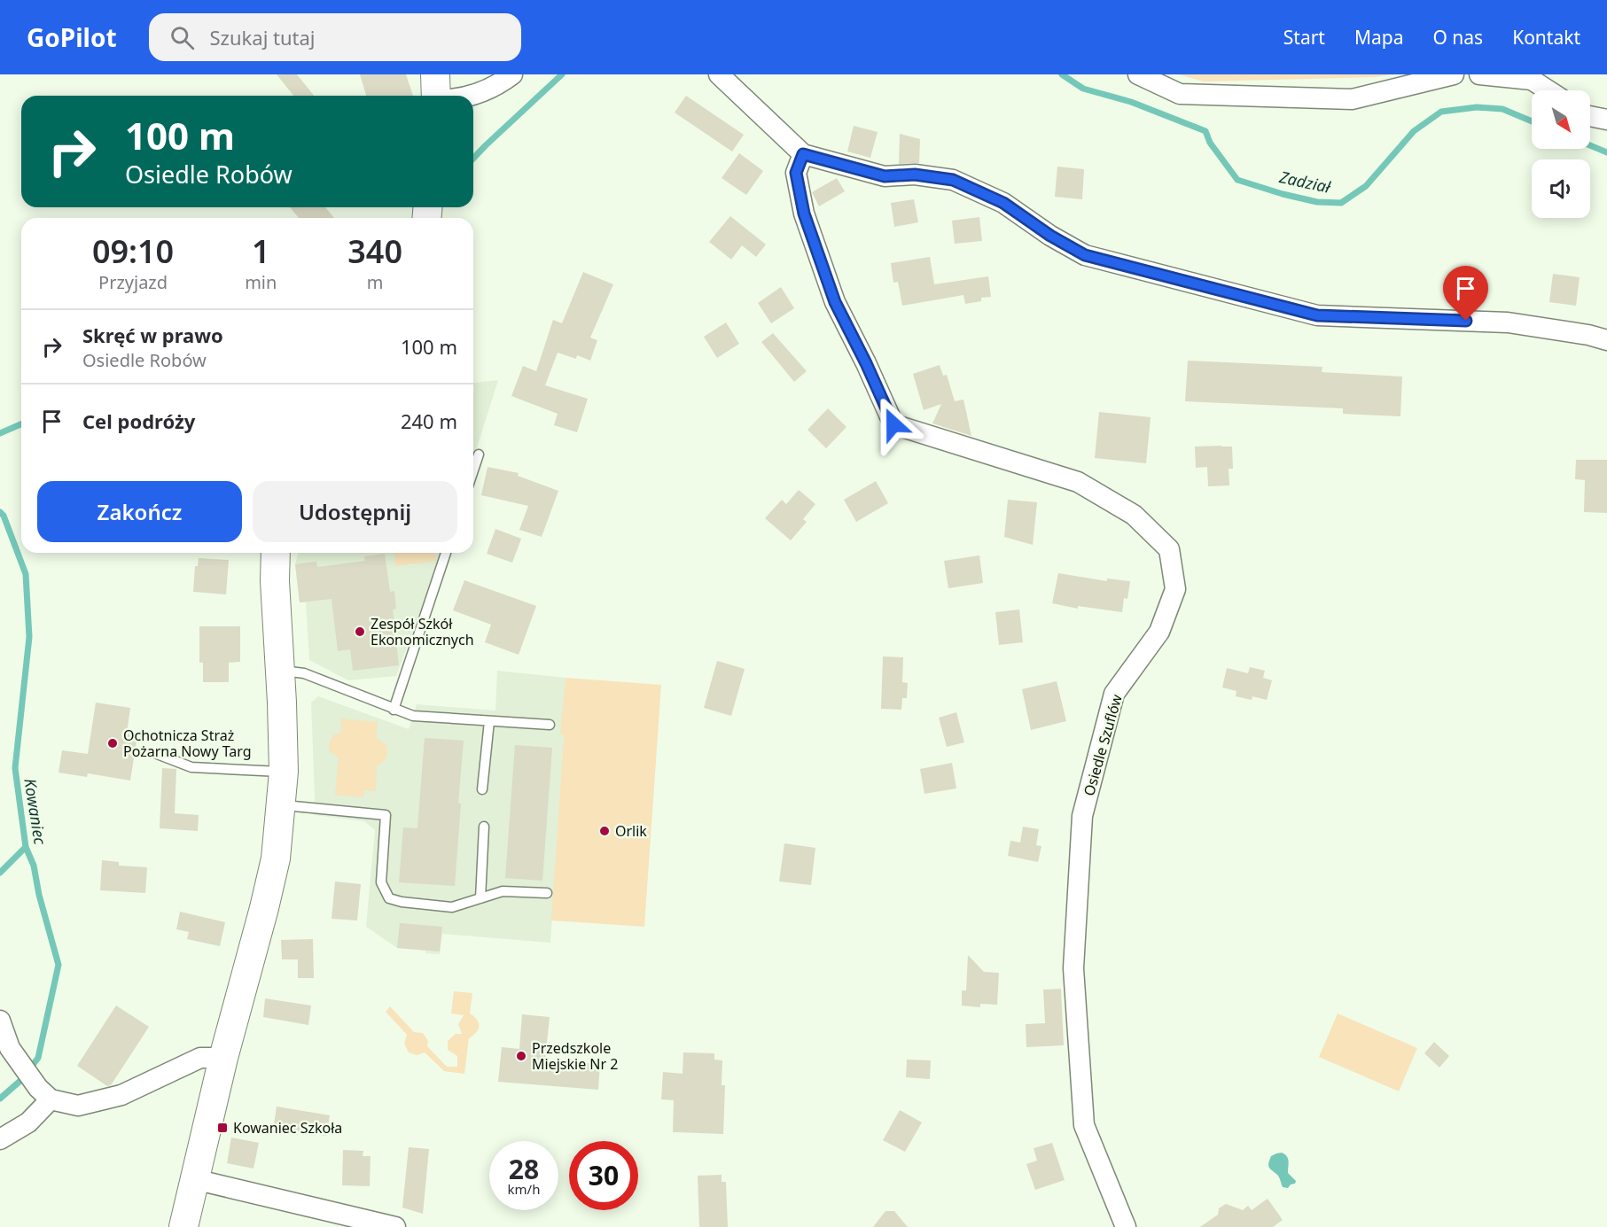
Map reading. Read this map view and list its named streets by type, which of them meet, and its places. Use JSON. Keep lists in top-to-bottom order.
{
  "streets": {
    "street": ["Osiedle Szuflów"]
  },
  "water": ["Zadział", "Kowaniec"],
  "places": {
    "other": [
      "Zespół Szkół Ekonomicznych",
      "Ochotnicza Straż Pożarna Nowy Targ",
      "Orlik",
      "Przedszkole Miejskie Nr 2"
    ],
    "transit": ["Kowaniec Szkoła"]
  },
  "north": "bottom right",
  "page": {
    "header": "GoPilot",
    "search": "Szukaj tutaj",
    "nav": [
      "Start",
      "Mapa",
      "O nas",
      "Kontakt"
    ],
    "turn": ["100 m", "Osiedle Robów"],
    "eta": [
      "09:10",
      "Przyjazd",
      "1",
      "min",
      "340",
      "m"
    ],
    "list": [
      {
        "name": "Skręć w prawo",
        "note": "Osiedle Robów",
        "value": "100 m"
      },
      {
        "name": "Cel podróży",
        "value": "240 m"
      }
    ],
    "buttons": ["Zakończ", "Udostępnij"],
    "speed": "28 km/h",
    "limit": "30"
  }
}
